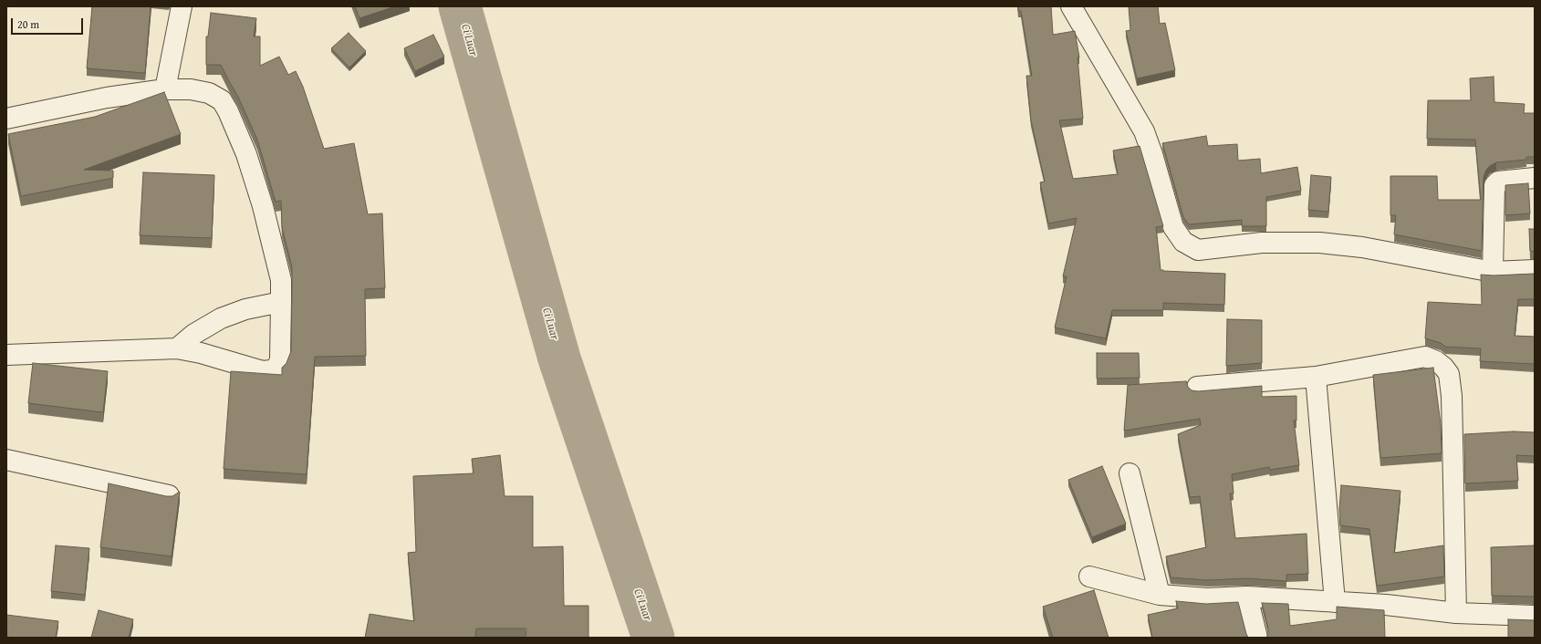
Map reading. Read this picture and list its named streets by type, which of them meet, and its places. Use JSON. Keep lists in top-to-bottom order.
{
  "water": ["Ci Luar"],
  "scale_bar": "20 m"
}
